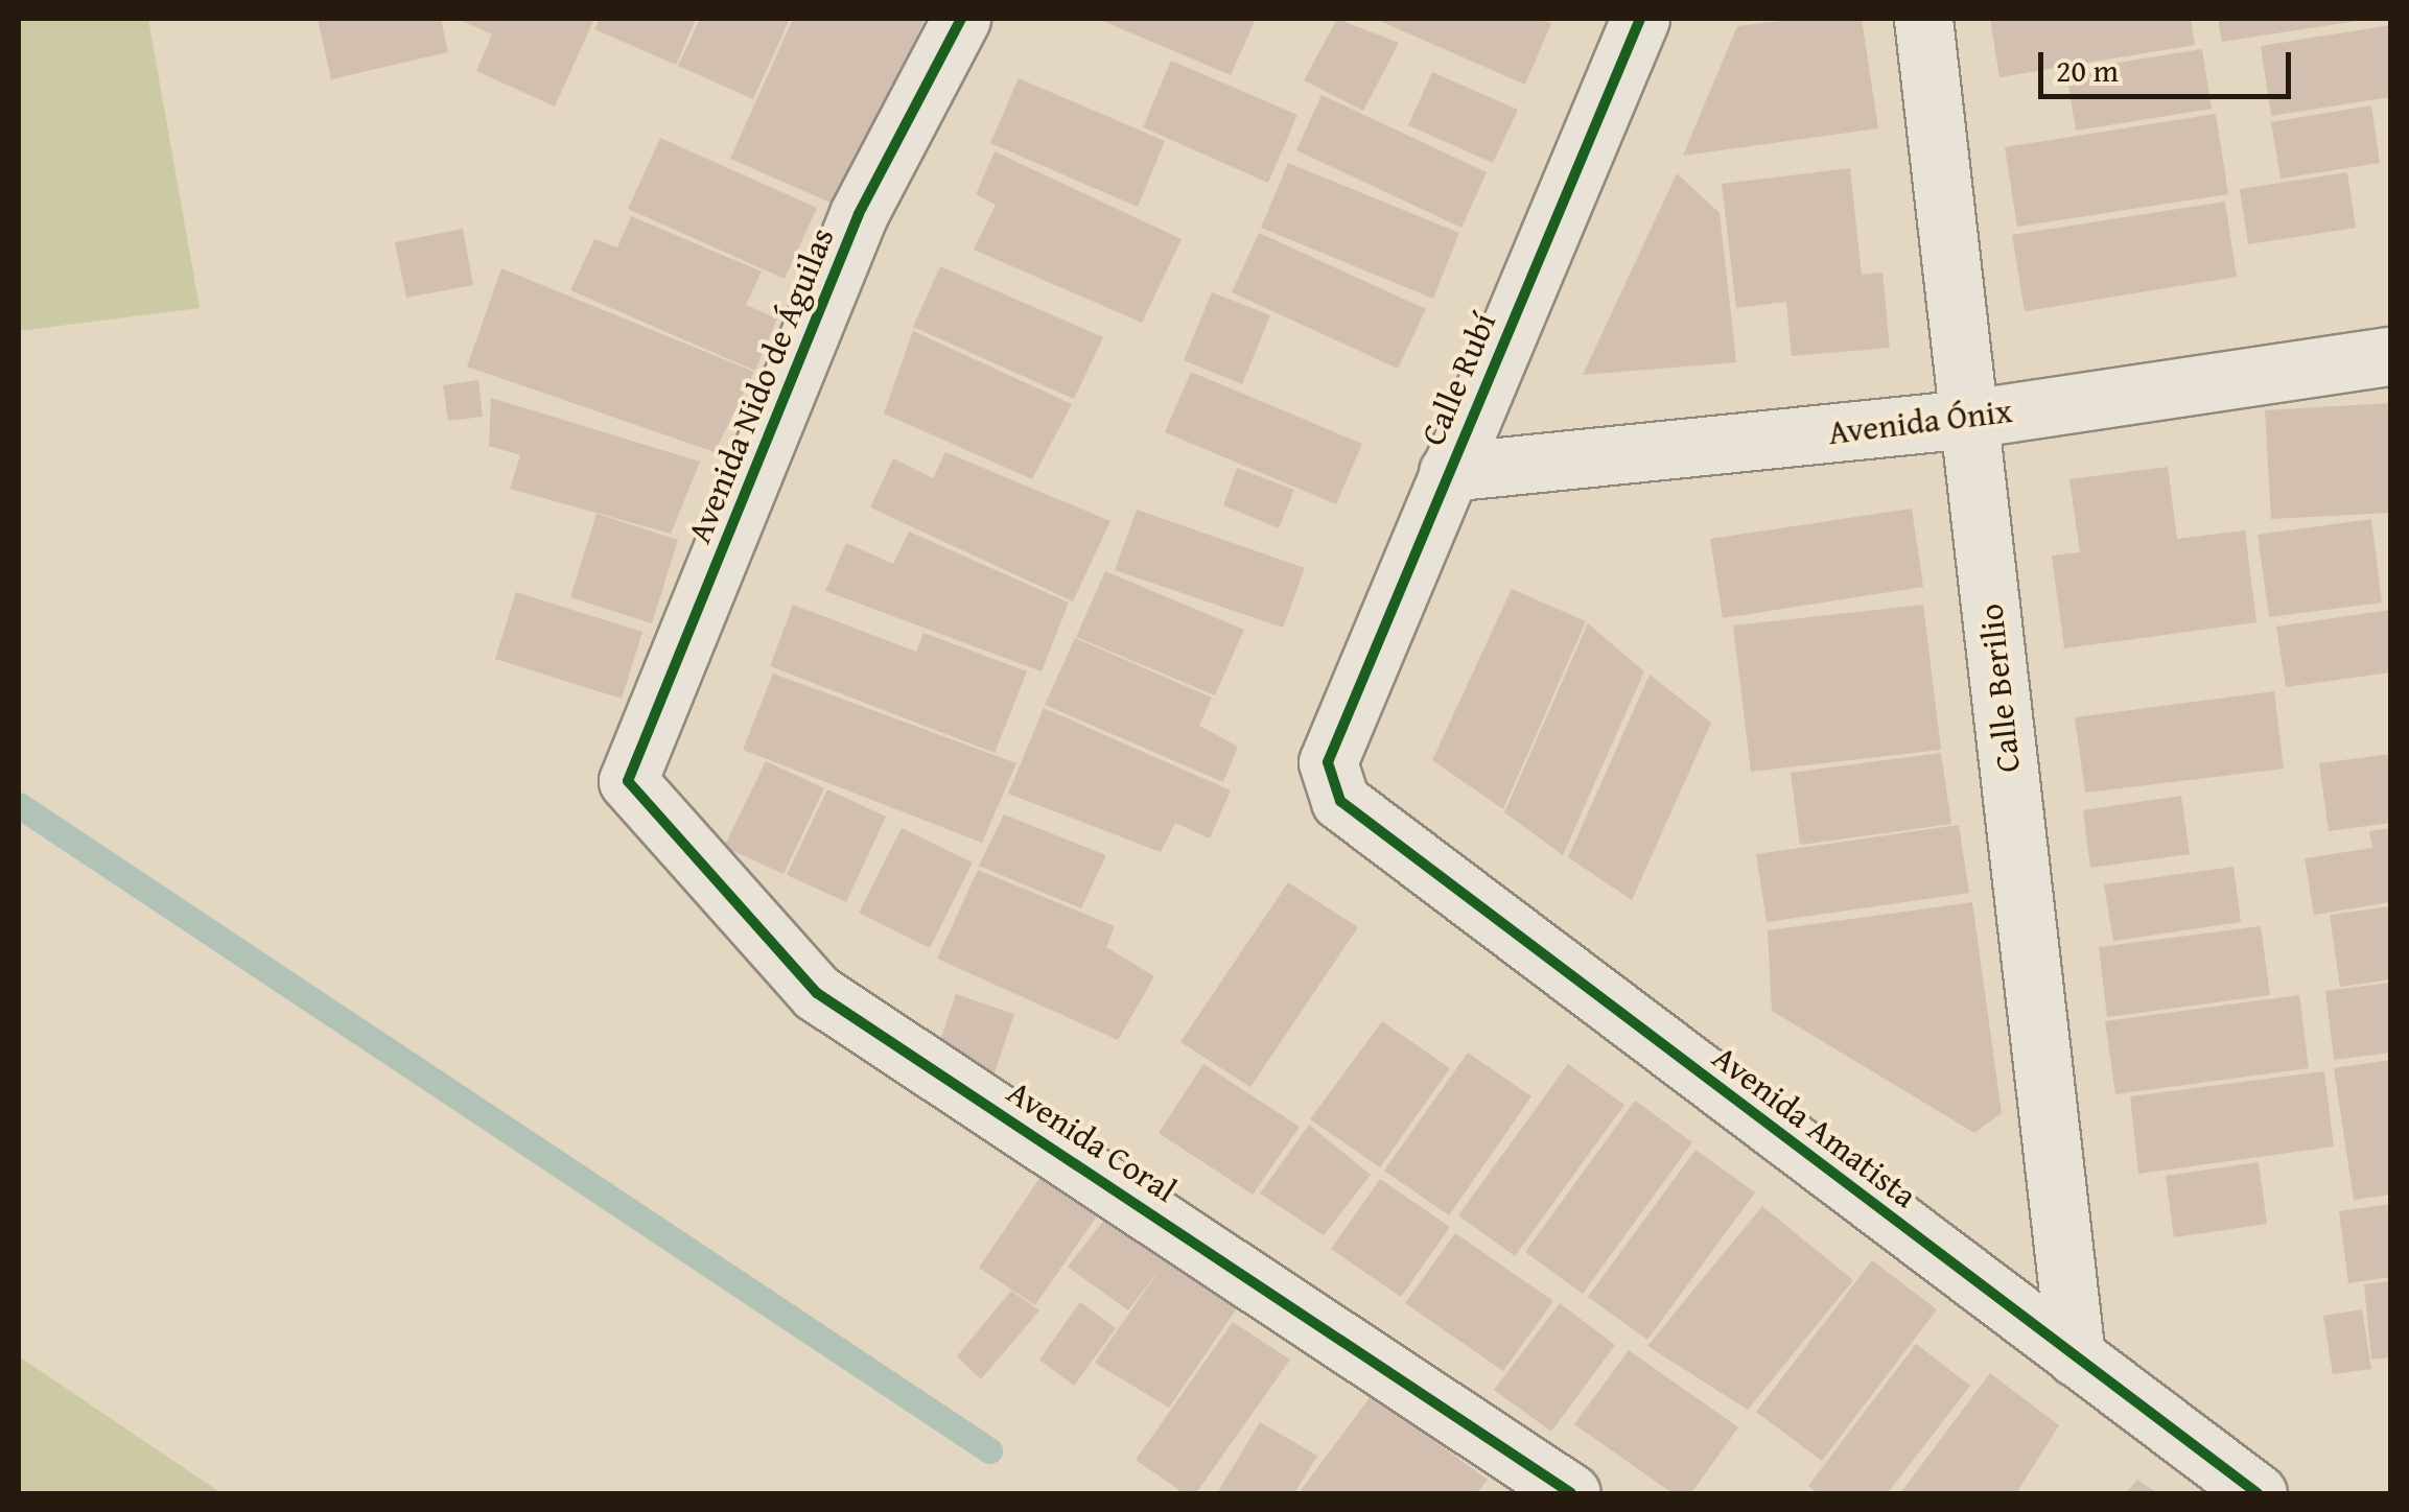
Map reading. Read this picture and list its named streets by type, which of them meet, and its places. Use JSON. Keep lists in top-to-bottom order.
{
  "streets": {
    "street": [
      "Calle Rubí",
      "Avenida Nido de Águilas",
      "Avenida Ónix",
      "Calle Berilio",
      "Avenida Amatista",
      "Avenida Coral"
    ]
  },
  "crossings": [
    ["Calle Rubí", "Avenida Ónix"],
    ["Calle Rubí", "Avenida Amatista"],
    ["Avenida Nido de Águilas", "Avenida Coral"],
    ["Avenida Ónix", "Calle Berilio"],
    ["Calle Berilio", "Avenida Amatista"]
  ],
  "scale_bar": "20 m"
}
